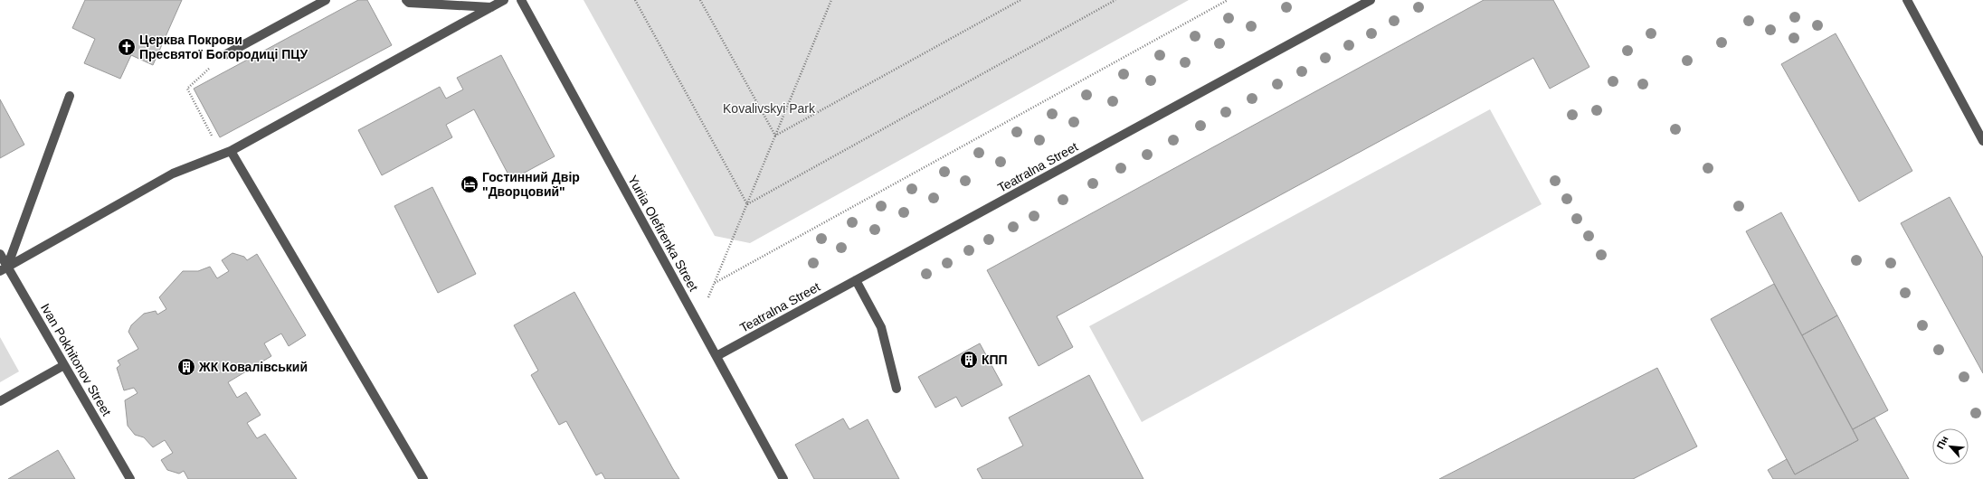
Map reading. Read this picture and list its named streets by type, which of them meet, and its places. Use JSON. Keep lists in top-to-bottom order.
{
  "streets": {
    "street": ["Teatralna Street", "Yuriia Olefirenka Street", "Ivan Pokhitonov Street"]
  },
  "crossings": [
    ["Teatralna Street", "Yuriia Olefirenka Street"]
  ],
  "parks": ["Kovalivskyi Park"],
  "places": {
    "church": ["Церква Покрови Пресвятої Богородиці ПЦУ"],
    "hotel": ["Гостинний Двір \"Дворцовий\""],
    "building": ["КПП", "ЖК Ковалівський"]
  },
  "north": "top left"
}
